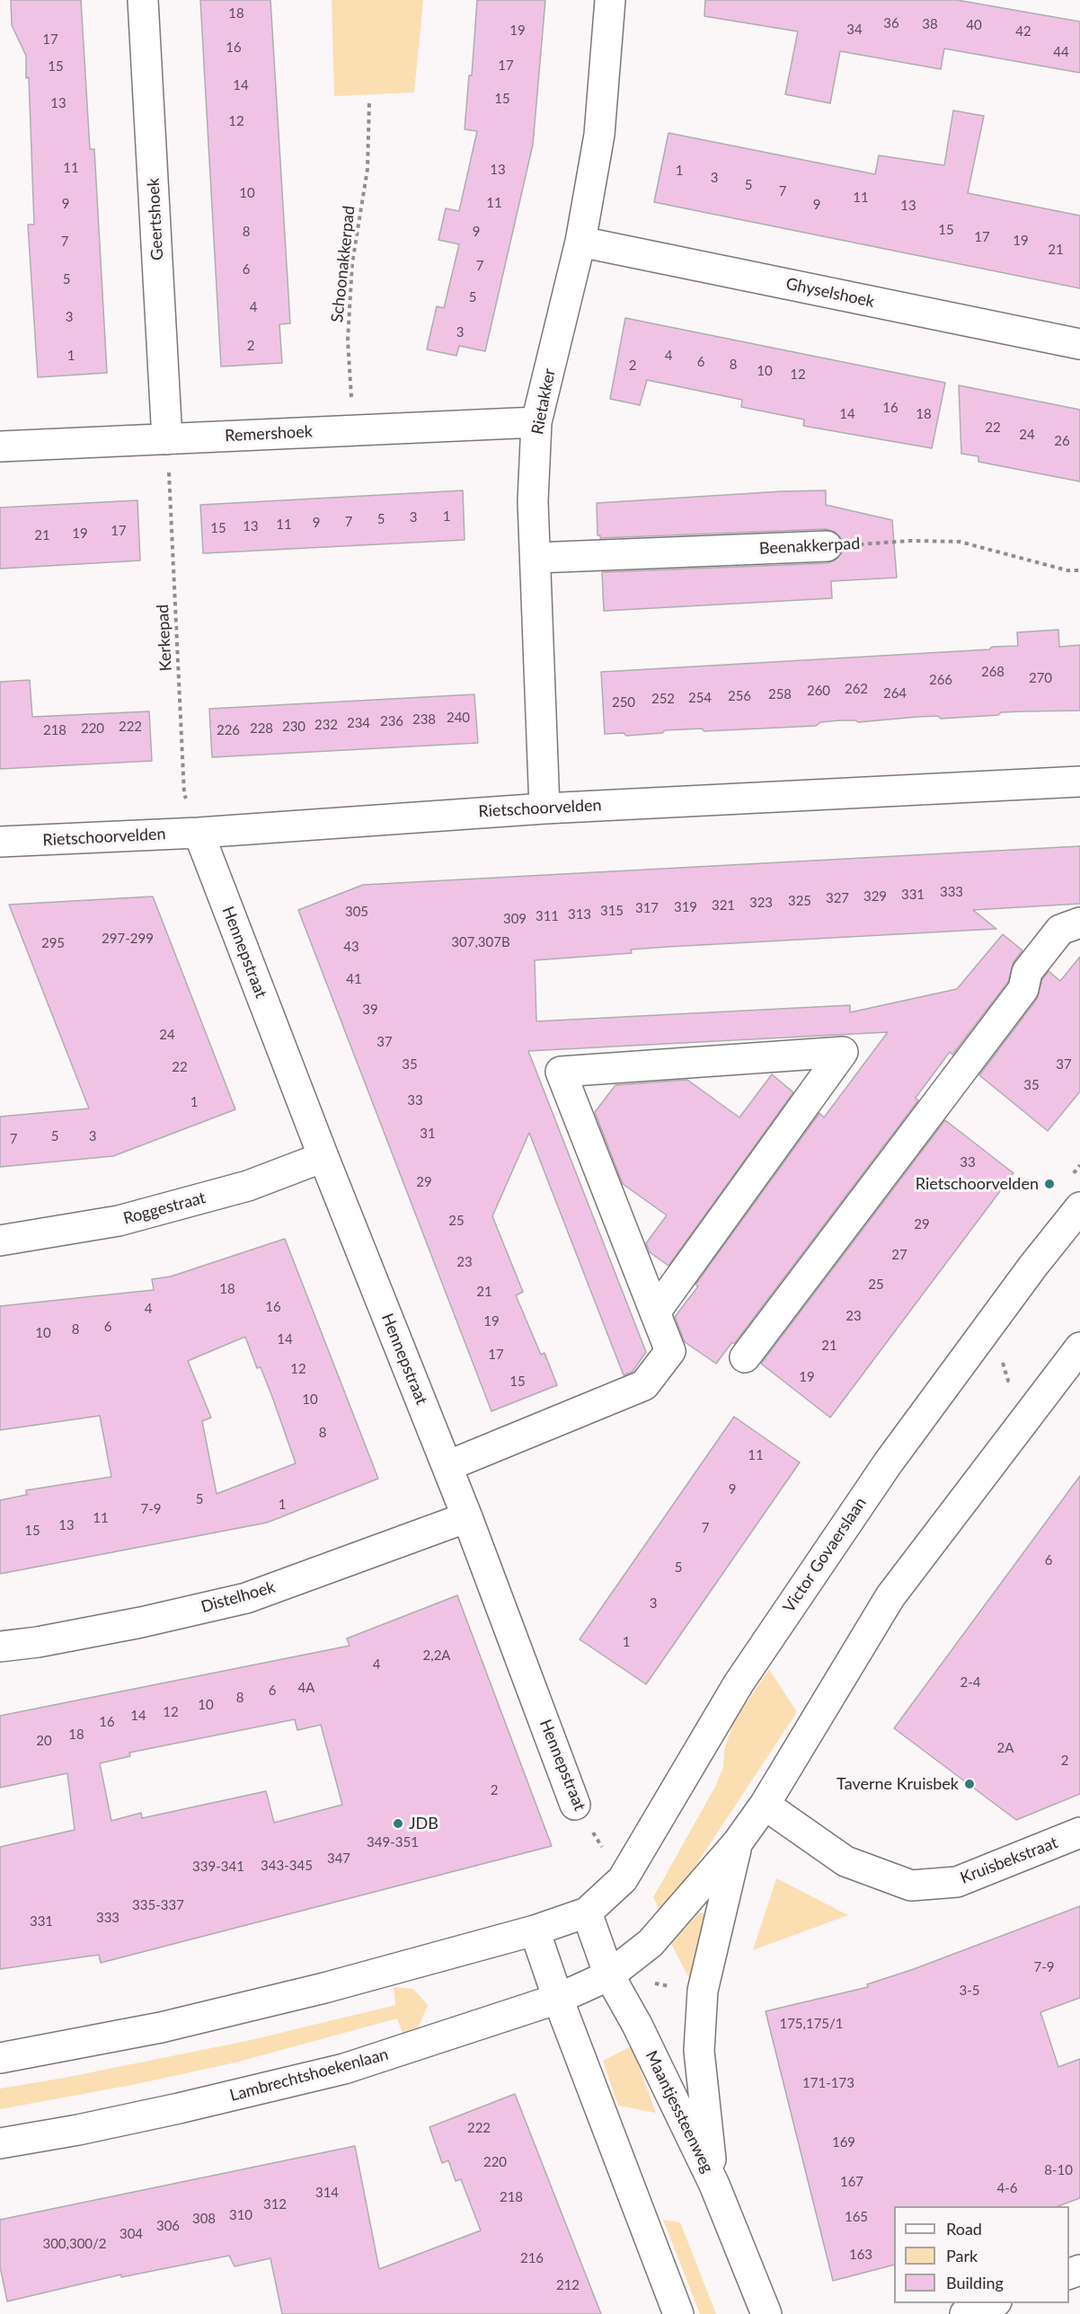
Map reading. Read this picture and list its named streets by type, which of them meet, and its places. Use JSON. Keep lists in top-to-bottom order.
{
  "streets": {
    "street": [
      "Geertshoek",
      "Ghyselshoek",
      "Rietakker",
      "Remershoek",
      "Beenakkerpad",
      "Rietschoorvelden",
      "Hennepstraat",
      "Roggestraat",
      "Victor Govaerslaan",
      "Distelhoek",
      "Kruisbekstraat",
      "Lambrechtshoekenlaan",
      "Maantjessteenweg"
    ],
    "path": ["Schoonakkerpad", "Kerkepad"]
  },
  "crossings": [
    ["Geertshoek", "Remershoek"],
    ["Geertshoek", "Kerkepad"],
    ["Schoonakkerpad", "Remershoek"],
    ["Ghyselshoek", "Rietakker"],
    ["Rietakker", "Remershoek"],
    ["Rietakker", "Beenakkerpad"],
    ["Rietakker", "Rietschoorvelden"],
    ["Remershoek", "Kerkepad"],
    ["Kerkepad", "Rietschoorvelden"],
    ["Kerkepad", "Hennepstraat"],
    ["Rietschoorvelden", "Hennepstraat"],
    ["Hennepstraat", "Roggestraat"],
    ["Hennepstraat", "Victor Govaerslaan"],
    ["Hennepstraat", "Distelhoek"],
    ["Victor Govaerslaan", "Maantjessteenweg"],
    ["Lambrechtshoekenlaan", "Maantjessteenweg"]
  ],
  "places": ["Rietschoorvelden", "Taverne Kruisbek", "JDB"],
  "house_numbers": [
    "18",
    "36",
    "38",
    "40",
    "34",
    "19",
    "42",
    "17",
    "16",
    "44",
    "17",
    "15",
    "14",
    "15",
    "13",
    "12",
    "11",
    "13",
    "1",
    "3",
    "5",
    "7",
    "10",
    "11",
    "11",
    "9",
    "9",
    "13",
    "15",
    "8",
    "9",
    "17",
    "19",
    "7",
    "21",
    "7",
    "6",
    "5",
    "5",
    "4",
    "3",
    "3",
    "2",
    "1",
    "4",
    "6",
    "8",
    "2",
    "10",
    "12",
    "16",
    "14",
    "18",
    "22",
    "24",
    "26",
    "1",
    "3",
    "5",
    "7",
    "9",
    "11",
    "13",
    "15",
    "17",
    "19",
    "21",
    "268",
    "270",
    "266",
    "262",
    "260",
    "264",
    "258",
    "256",
    "254",
    "252",
    "250",
    "240",
    "238",
    "236",
    "234",
    "232",
    "222",
    "230",
    "220",
    "228",
    "218",
    "226",
    "333",
    "331",
    "329",
    "327",
    "325",
    "323",
    "321",
    "319",
    "317",
    "315",
    "305",
    "313",
    "311",
    "309",
    "297-299",
    "307,307B",
    "295",
    "43",
    "41",
    "39",
    "24",
    "37",
    "35",
    "37",
    "22",
    "35",
    "33",
    "1",
    "31",
    "5",
    "3",
    "7",
    "33",
    "29",
    "25",
    "29",
    "27",
    "23",
    "25",
    "18",
    "21",
    "16",
    "4",
    "23",
    "19",
    "6",
    "8",
    "10",
    "14",
    "21",
    "17",
    "12",
    "19",
    "15",
    "10",
    "8",
    "11",
    "9",
    "5",
    "1",
    "7-9",
    "11",
    "13",
    "7",
    "15",
    "6",
    "5",
    "3",
    "1",
    "2,2A",
    "4",
    "2-4",
    "4A",
    "6",
    "8",
    "10",
    "12",
    "14",
    "16",
    "18",
    "20",
    "2A",
    "2",
    "2",
    "349-351",
    "347",
    "343-345",
    "339-341",
    "335-337",
    "333",
    "331",
    "7-9",
    "3-5",
    "175,175/1",
    "171-173",
    "222",
    "169",
    "220",
    "8-10",
    "167",
    "4-6",
    "314",
    "218",
    "312",
    "310",
    "165",
    "308",
    "306",
    "304",
    "300,300/2",
    "163",
    "216",
    "212"
  ],
  "legend": ["Road", "Park", "Building"]
}
